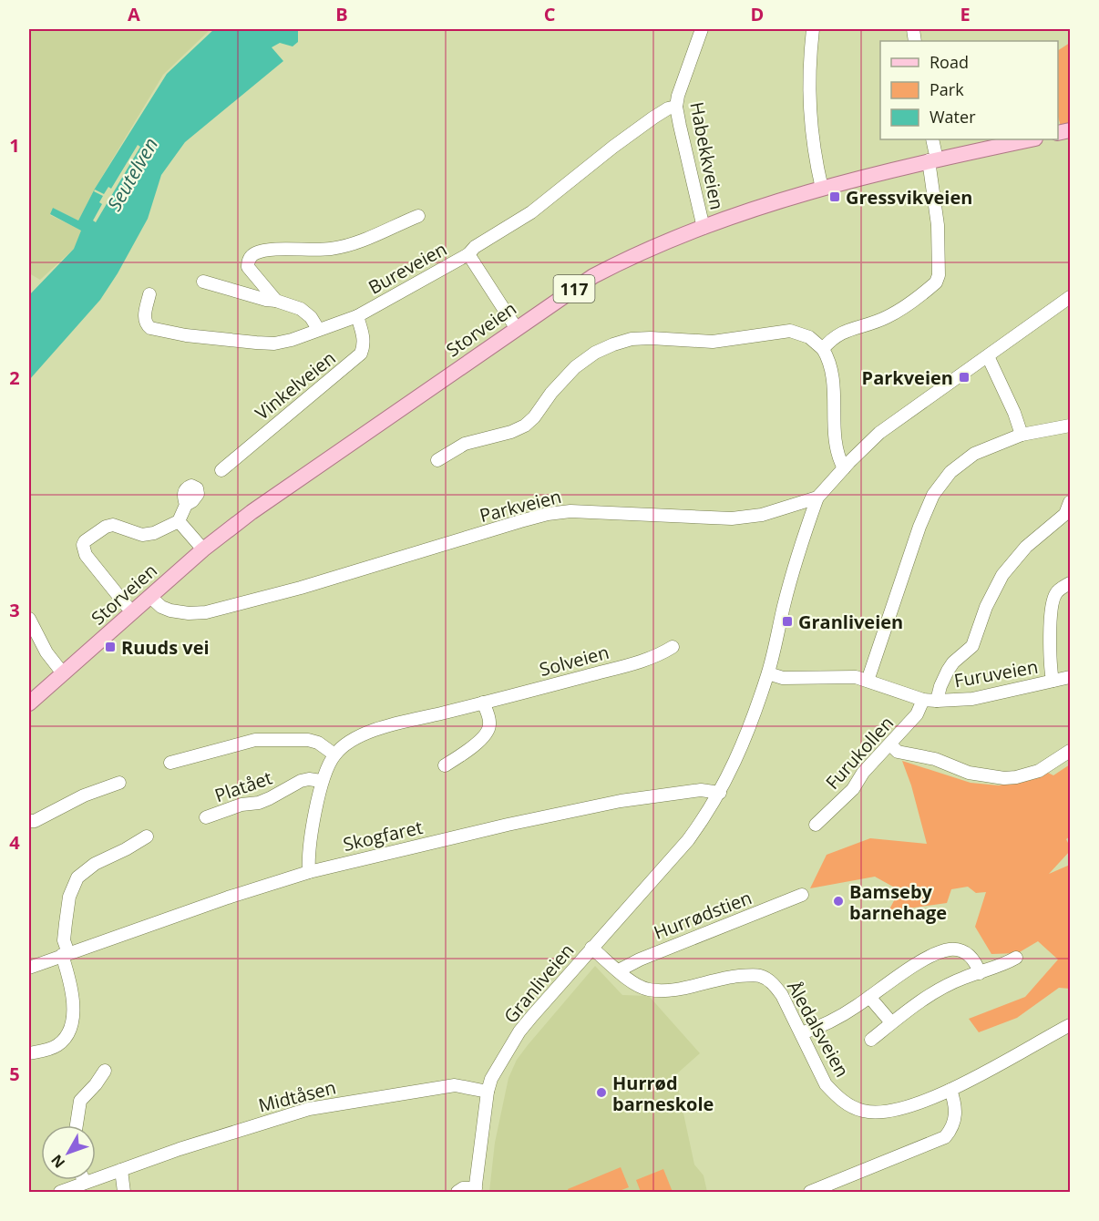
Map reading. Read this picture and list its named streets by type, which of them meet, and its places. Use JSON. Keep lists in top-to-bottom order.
{
  "streets": {
    "main road": ["117", "Storveien"],
    "street": [
      "Habekkveien",
      "Bureveien",
      "Vinkelveien",
      "Parkveien",
      "Solveien",
      "Furuveien",
      "Furukollen",
      "Platået",
      "Skogfaret",
      "Hurrødstien",
      "Granliveien",
      "Åledalsveien",
      "Midtåsen"
    ]
  },
  "crossings": [
    ["Habekkveien", "Bureveien"],
    ["Habekkveien", "Storveien"],
    ["Bureveien", "Vinkelveien"],
    ["Storveien", "Parkveien"],
    ["Parkveien", "Granliveien"],
    ["Solveien", "Platået"],
    ["Solveien", "Skogfaret"],
    ["Furuveien", "Furukollen"],
    ["Furuveien", "Granliveien"],
    ["Skogfaret", "Granliveien"],
    ["Hurrødstien", "Åledalsveien"],
    ["Granliveien", "Åledalsveien"],
    ["Granliveien", "Midtåsen"]
  ],
  "water": ["Seutelven"],
  "places": {
    "transit": [
      "Gressvikveien",
      "Parkveien",
      "Granliveien",
      "Ruuds vei"
    ],
    "other": ["Bamseby barnehage", "Hurrød barneskole"]
  },
  "legend": ["Road", "Park", "Water"],
  "north": "bottom left",
  "grid": {
    "columns": [
      "A",
      "B",
      "C",
      "D",
      "E"
    ],
    "rows": [
      "1",
      "2",
      "3",
      "4",
      "5"
    ]
  }
}
